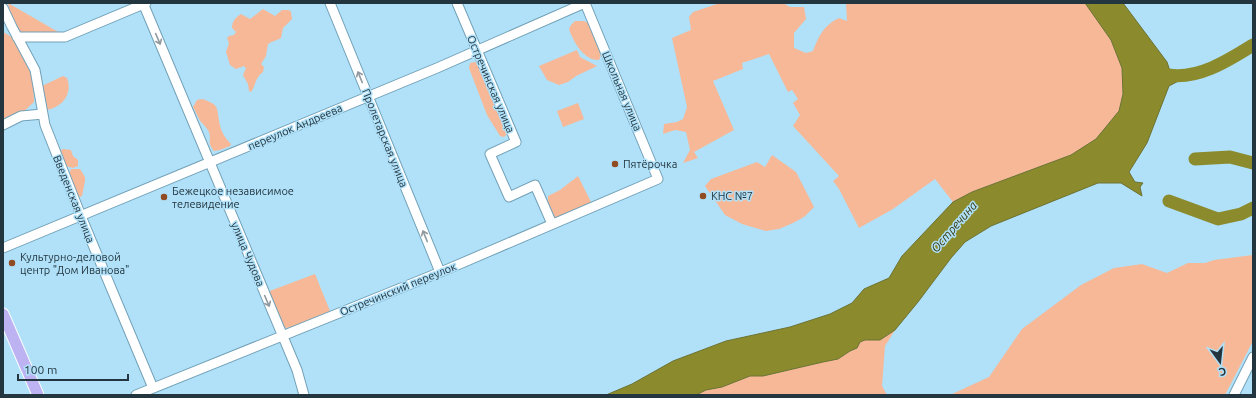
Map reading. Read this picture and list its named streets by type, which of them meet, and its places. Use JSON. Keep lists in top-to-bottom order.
{
  "streets": {
    "street": [
      "Остречинская улица",
      "Школьная улица",
      "переулок Андреева",
      "Пролетарская улица",
      "Введенская улица",
      "улица Чудова",
      "Остречинский переулок"
    ]
  },
  "crossings": [
    ["Остречинская улица", "переулок Андреева"],
    ["Остречинская улица", "Остречинский переулок"],
    ["Школьная улица", "переулок Андреева"],
    ["Школьная улица", "Остречинский переулок"],
    ["переулок Андреева", "Пролетарская улица"],
    ["переулок Андреева", "Введенская улица"],
    ["переулок Андреева", "улица Чудова"],
    ["Пролетарская улица", "Остречинский переулок"],
    ["Введенская улица", "Остречинский переулок"],
    ["улица Чудова", "Остречинский переулок"]
  ],
  "one_way": ["Пролетарская улица", "улица Чудова"],
  "water": ["Остречина"],
  "places": [
    "Пятёрочка",
    "КНС №7",
    "Бежецкое независимое телевидение",
    "Культурно-деловой центр \"Дом Иванова\""
  ],
  "scale_bar": "100 m",
  "north": "bottom"
}
